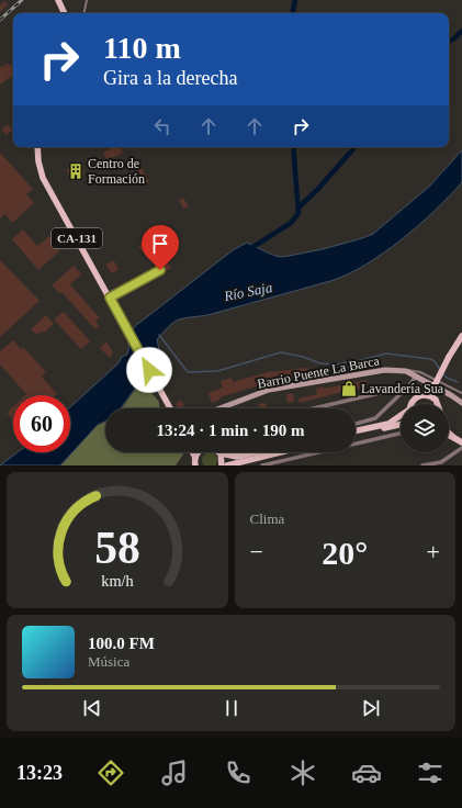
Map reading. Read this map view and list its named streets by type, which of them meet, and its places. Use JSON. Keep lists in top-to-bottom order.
{
  "streets": {
    "main road": ["CA-131"],
    "street": ["Barrio Puente La Barca"]
  },
  "water": ["Río Saja"],
  "places": {
    "building": ["Centro de Formación"],
    "shop": ["Lavandería Sua"]
  },
  "page": {
    "turn": ["110 m", "Gira a la derecha"],
    "limit": "60",
    "trip": "13:24 · 1 min · 190 m",
    "tile": "Clima",
    "heat": ["−", "20°", "+"],
    "song": ["100.0 FM", "Música"],
    "tabs": "13:23",
    "gauge": ["58", "km/h"]
  }
}
